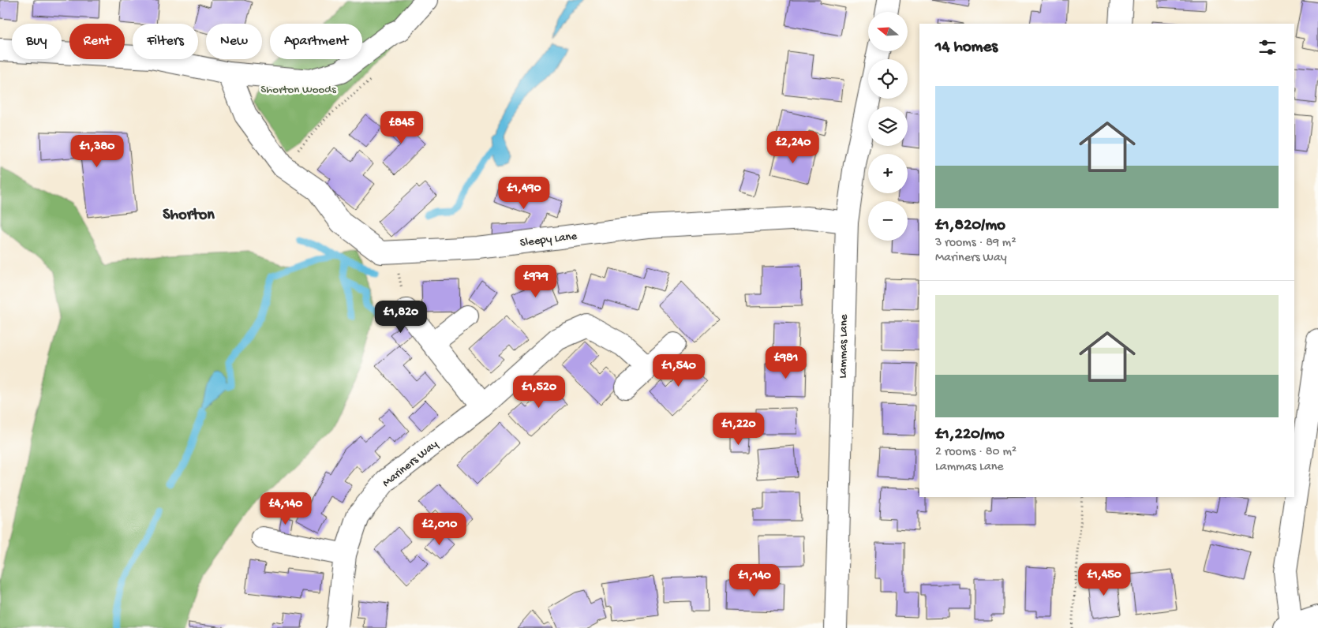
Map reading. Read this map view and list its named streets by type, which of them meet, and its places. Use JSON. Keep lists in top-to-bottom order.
{
  "streets": {
    "street": ["Sleepy Lane", "Lammas Lane", "Mariners Way"]
  },
  "crossings": [
    ["Sleepy Lane", "Lammas Lane"]
  ],
  "districts": ["Shorton"],
  "parks": ["Shorton Woods"],
  "north": "left",
  "page": {
    "map_buttons": ["+", "−"],
    "chip": [
      "Buy",
      "Rent",
      "Filters",
      "New",
      "Apartment"
    ],
    "heading": "14 homes",
    "list": [
      {
        "name": "£1,820/mo",
        "note": "3 rooms · 89 m² · Mariners Way"
      },
      {
        "name": "£1,220/mo",
        "note": "2 rooms · 80 m² · Lammas Lane"
      }
    ],
    "price": [
      "£845",
      "£2,240",
      "£1,380",
      "£1,490",
      "£979",
      "£1,820",
      "£981",
      "£1,540",
      "£1,520",
      "£1,220",
      "£4,140",
      "£2,010",
      "£1,450",
      "£1,140"
    ]
  }
}
